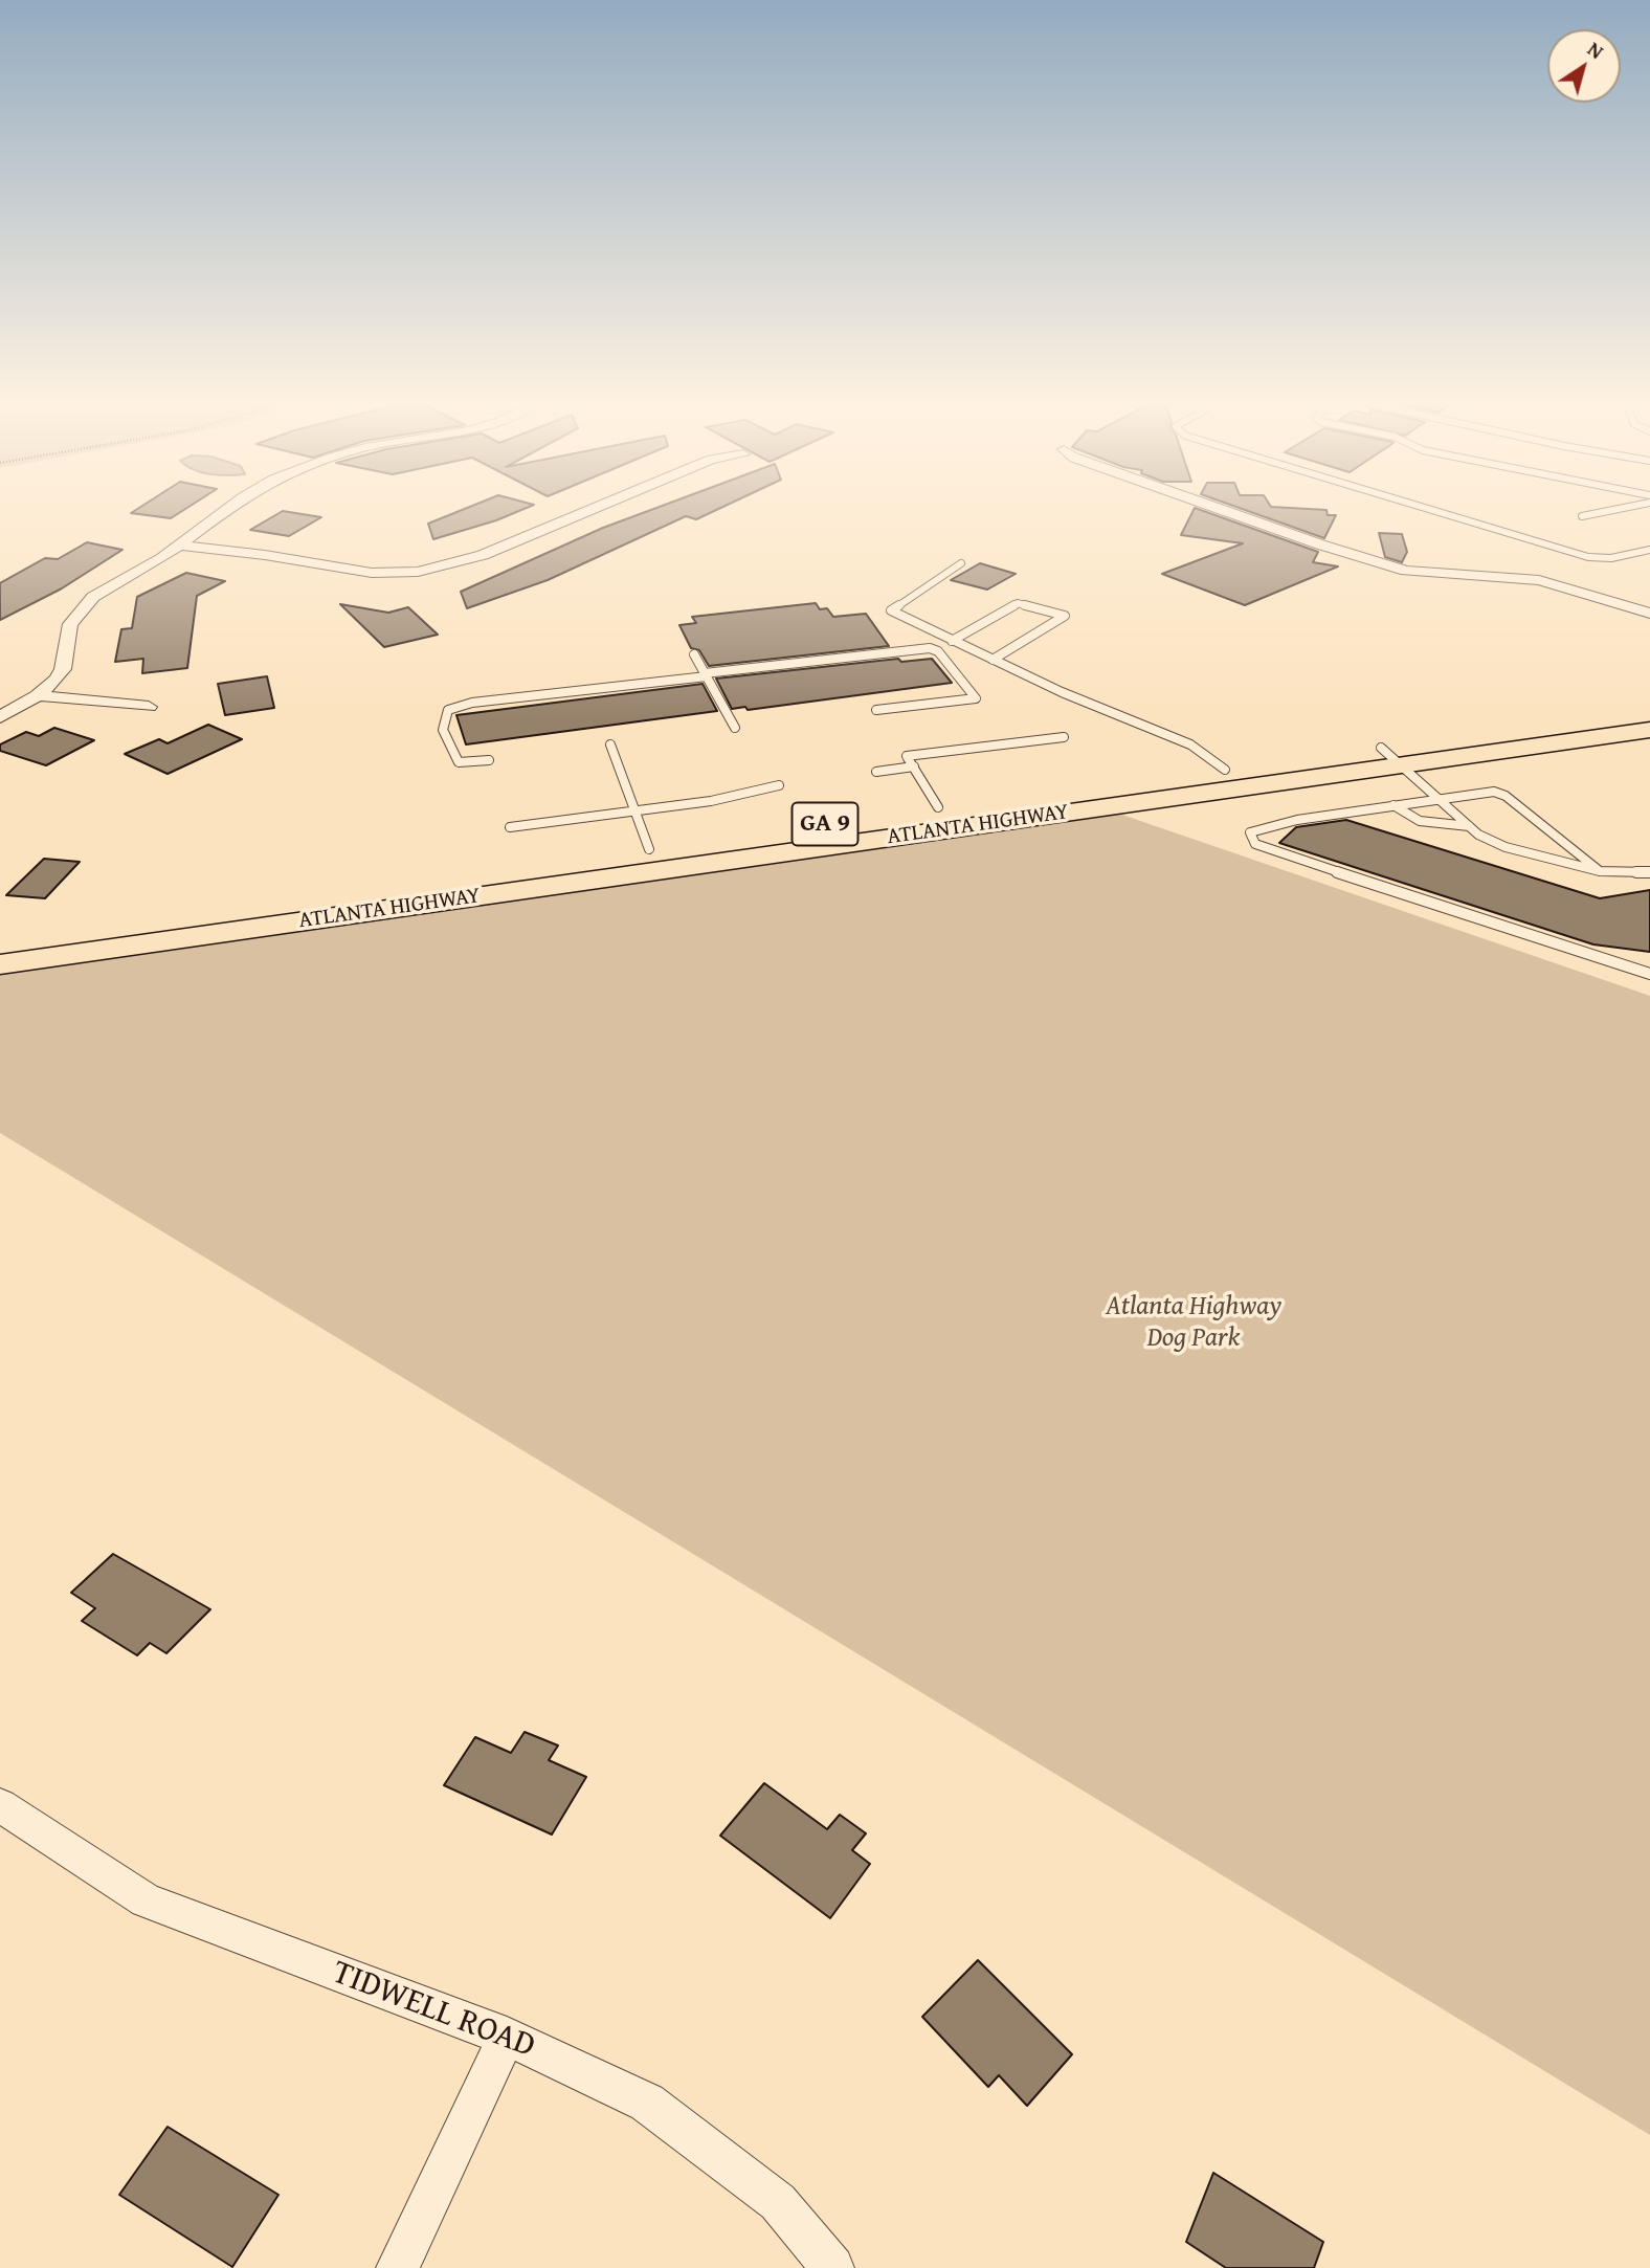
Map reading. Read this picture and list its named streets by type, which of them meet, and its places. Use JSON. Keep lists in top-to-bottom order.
{
  "streets": {
    "main road": ["GA 9", "ATLANTA HIGHWAY"],
    "street": ["TIDWELL ROAD"]
  },
  "parks": ["Atlanta Highway Dog Park"],
  "north": "top right"
}
